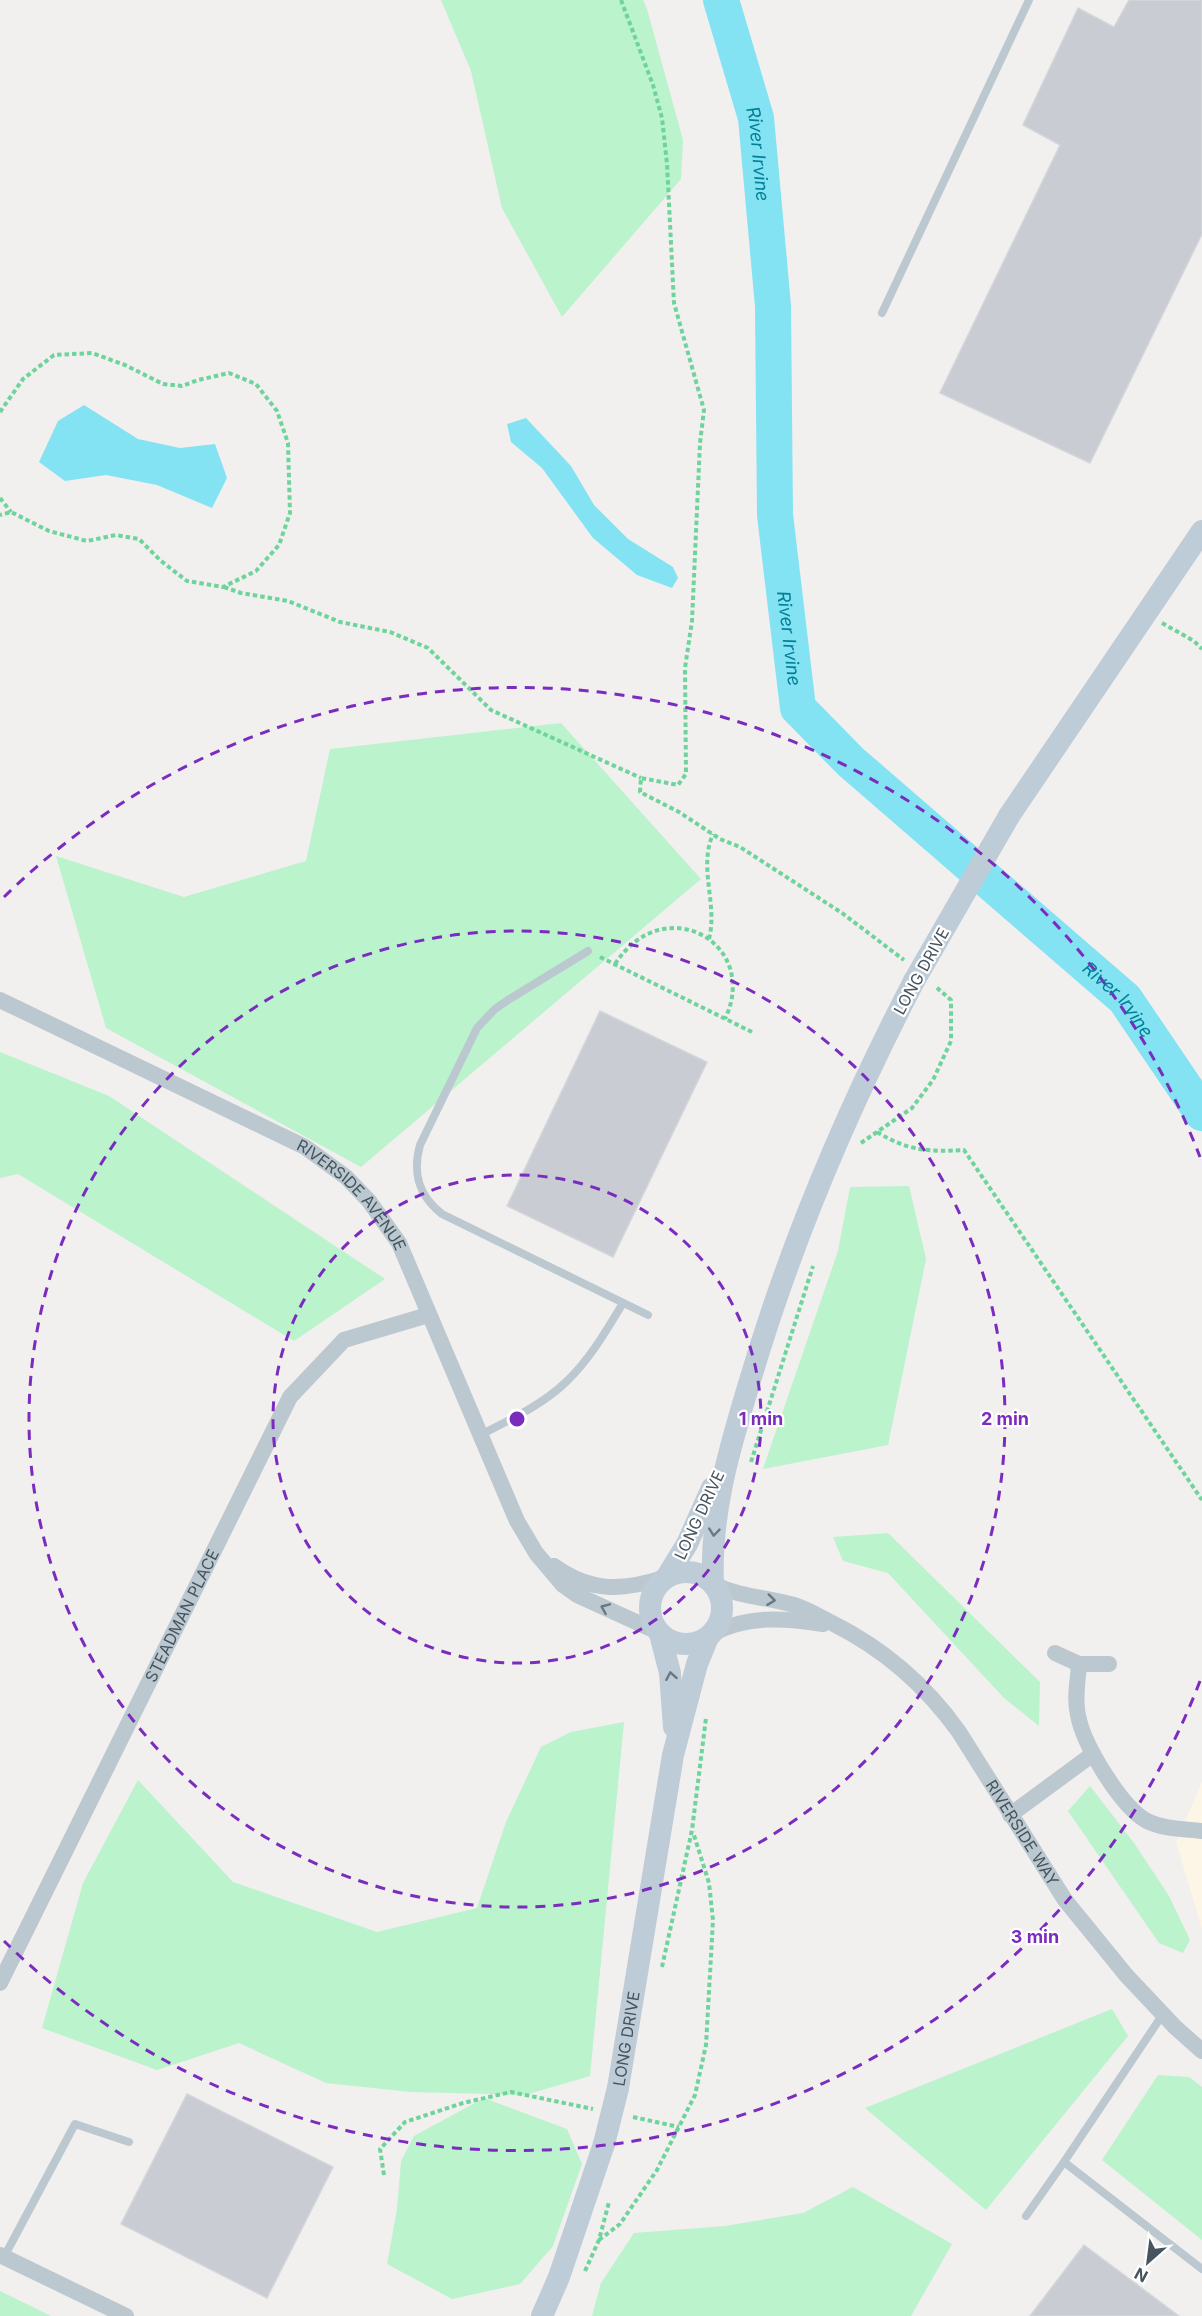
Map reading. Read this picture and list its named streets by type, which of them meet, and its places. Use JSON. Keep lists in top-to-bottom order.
{
  "streets": {
    "main road": ["LONG DRIVE"],
    "street": ["RIVERSIDE AVENUE", "STEADMAN PLACE", "RIVERSIDE WAY"]
  },
  "crossings": [
    ["LONG DRIVE", "RIVERSIDE AVENUE"],
    ["LONG DRIVE", "RIVERSIDE WAY"],
    ["RIVERSIDE AVENUE", "STEADMAN PLACE"],
    ["RIVERSIDE AVENUE", "RIVERSIDE WAY"]
  ],
  "water": ["River Irvine"],
  "north": "bottom left",
  "rings": ["1 min", "2 min", "3 min"]
}
